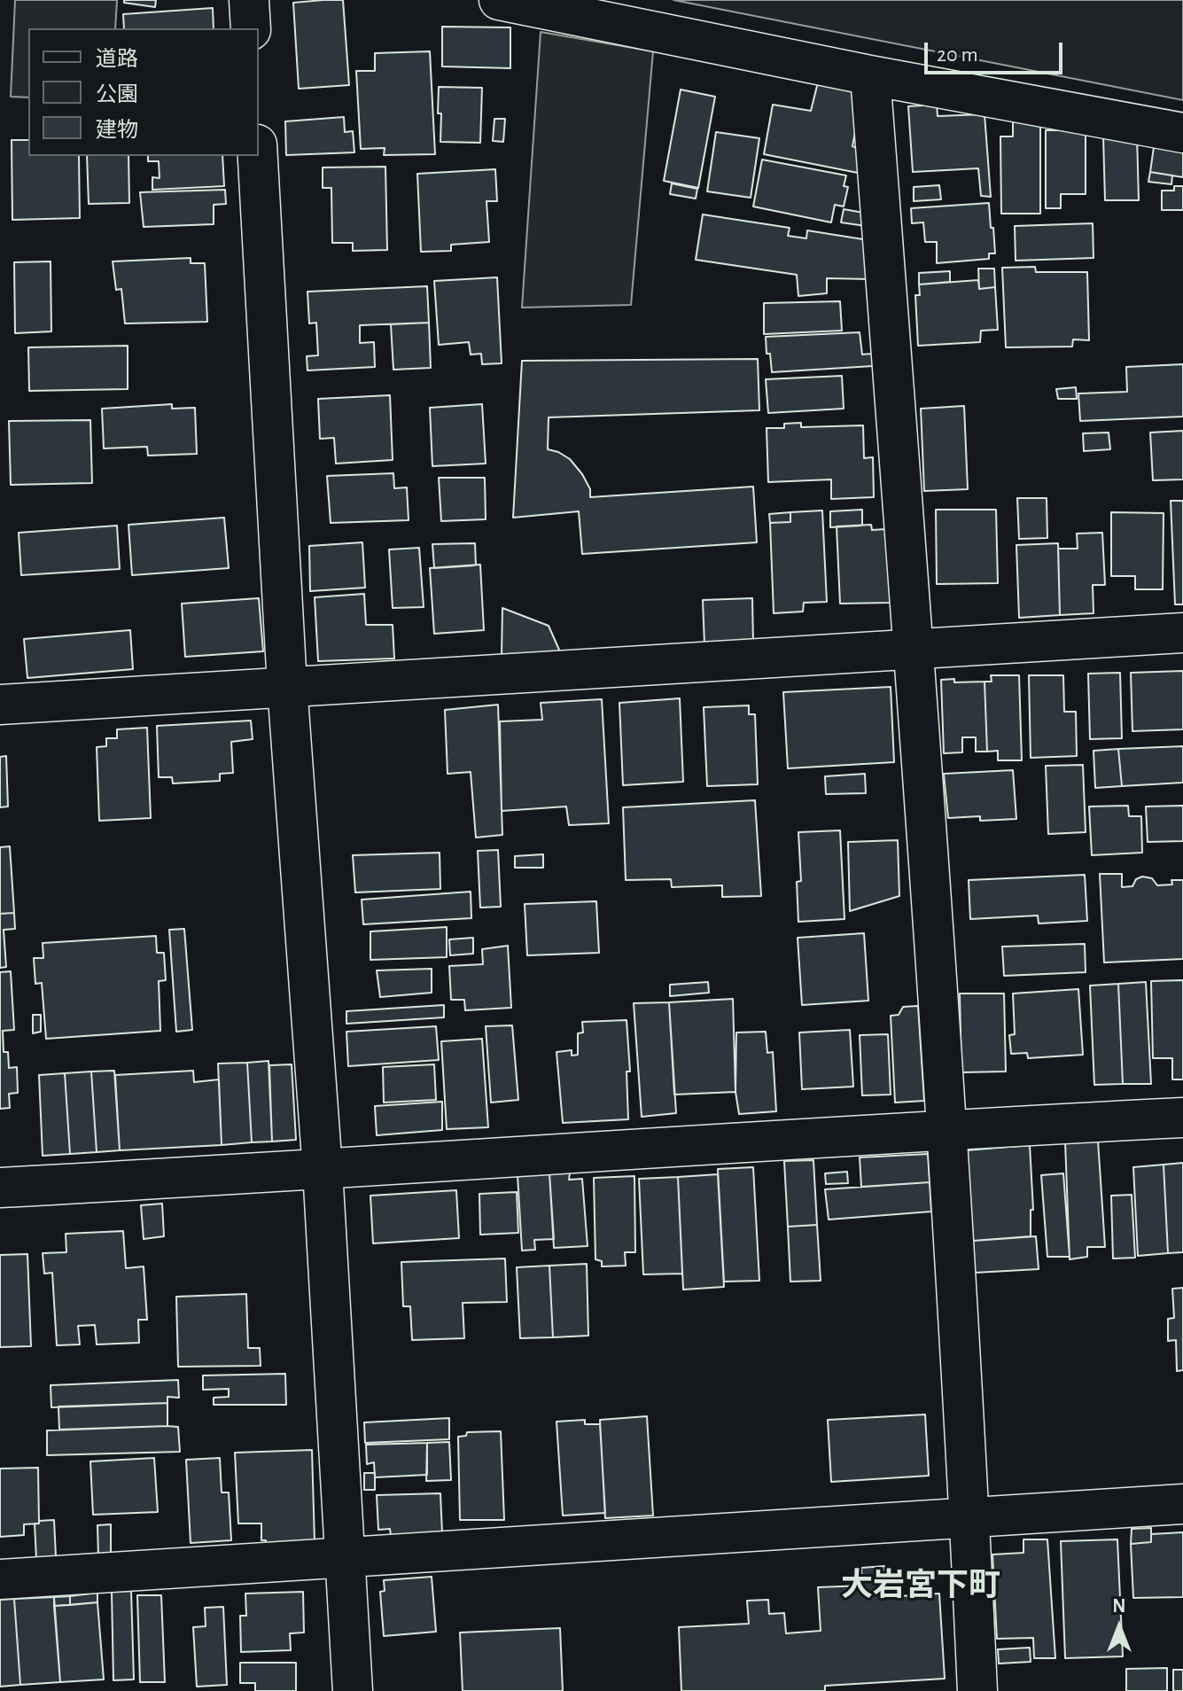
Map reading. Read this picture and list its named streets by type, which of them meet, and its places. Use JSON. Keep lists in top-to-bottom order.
{
  "districts": ["大岩宮下町"],
  "legend": ["道路", "公園", "建物"],
  "scale_bar": "20 m",
  "north": "top"
}
